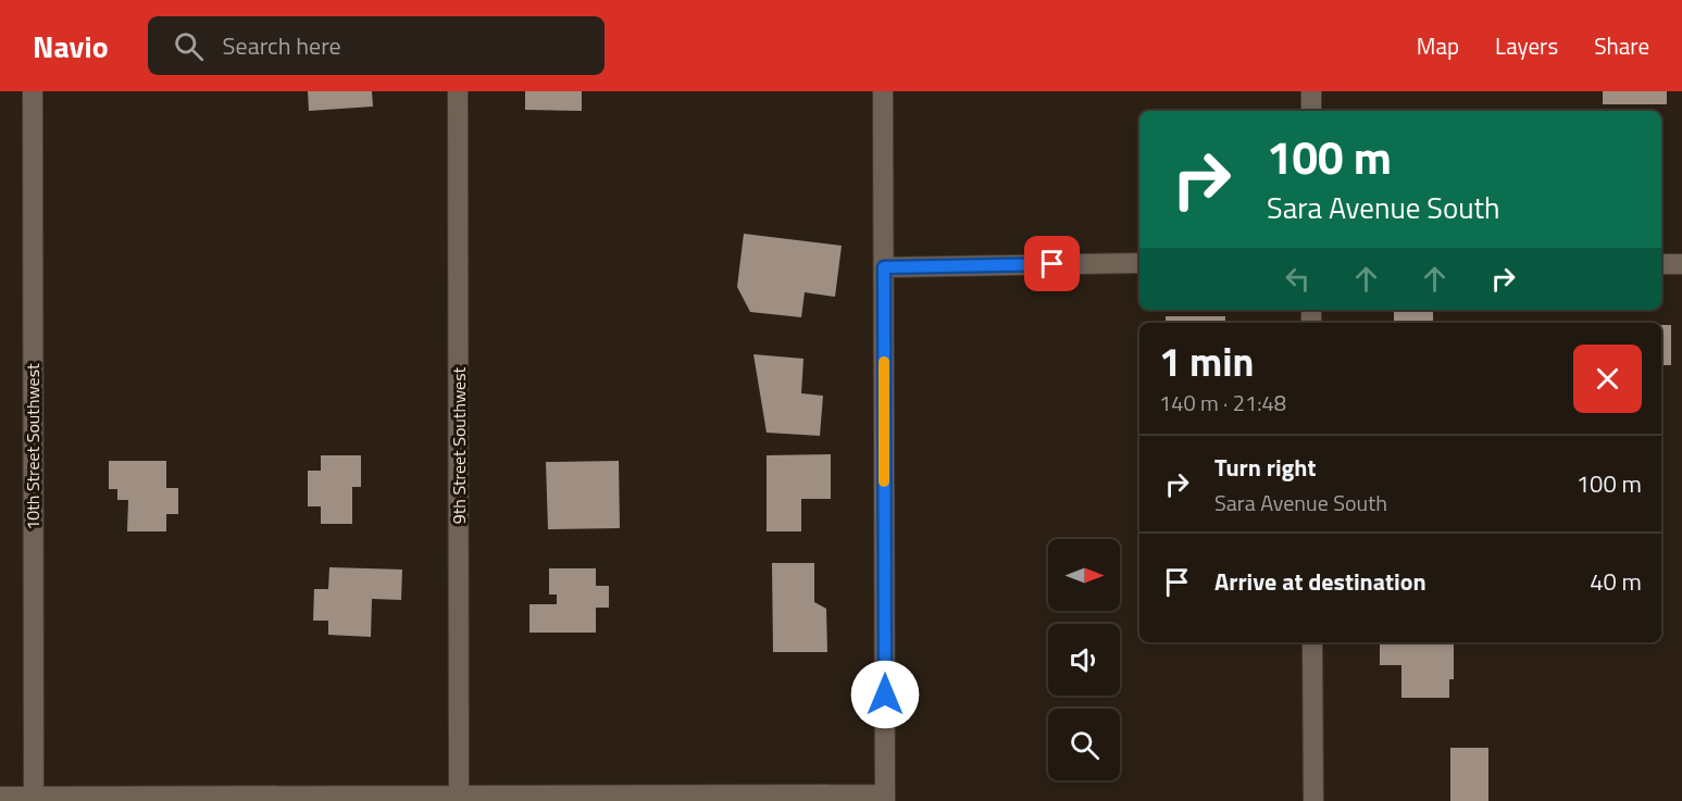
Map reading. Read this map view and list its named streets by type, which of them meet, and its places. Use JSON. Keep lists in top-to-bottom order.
{
  "streets": {
    "street": ["9th Street Southwest", "10th Street Southwest"]
  },
  "north": "right",
  "page": {
    "header": "Navio",
    "search": "Search here",
    "nav": ["Map", "Layers", "Share"],
    "turn": ["100 m", "Sara Avenue South"],
    "heading": ["1 min", "140 m · 21:48"],
    "list": [
      {
        "name": "Turn right",
        "note": "Sara Avenue South",
        "value": "100 m"
      },
      {
        "name": "Arrive at destination",
        "value": "40 m"
      }
    ]
  }
}
